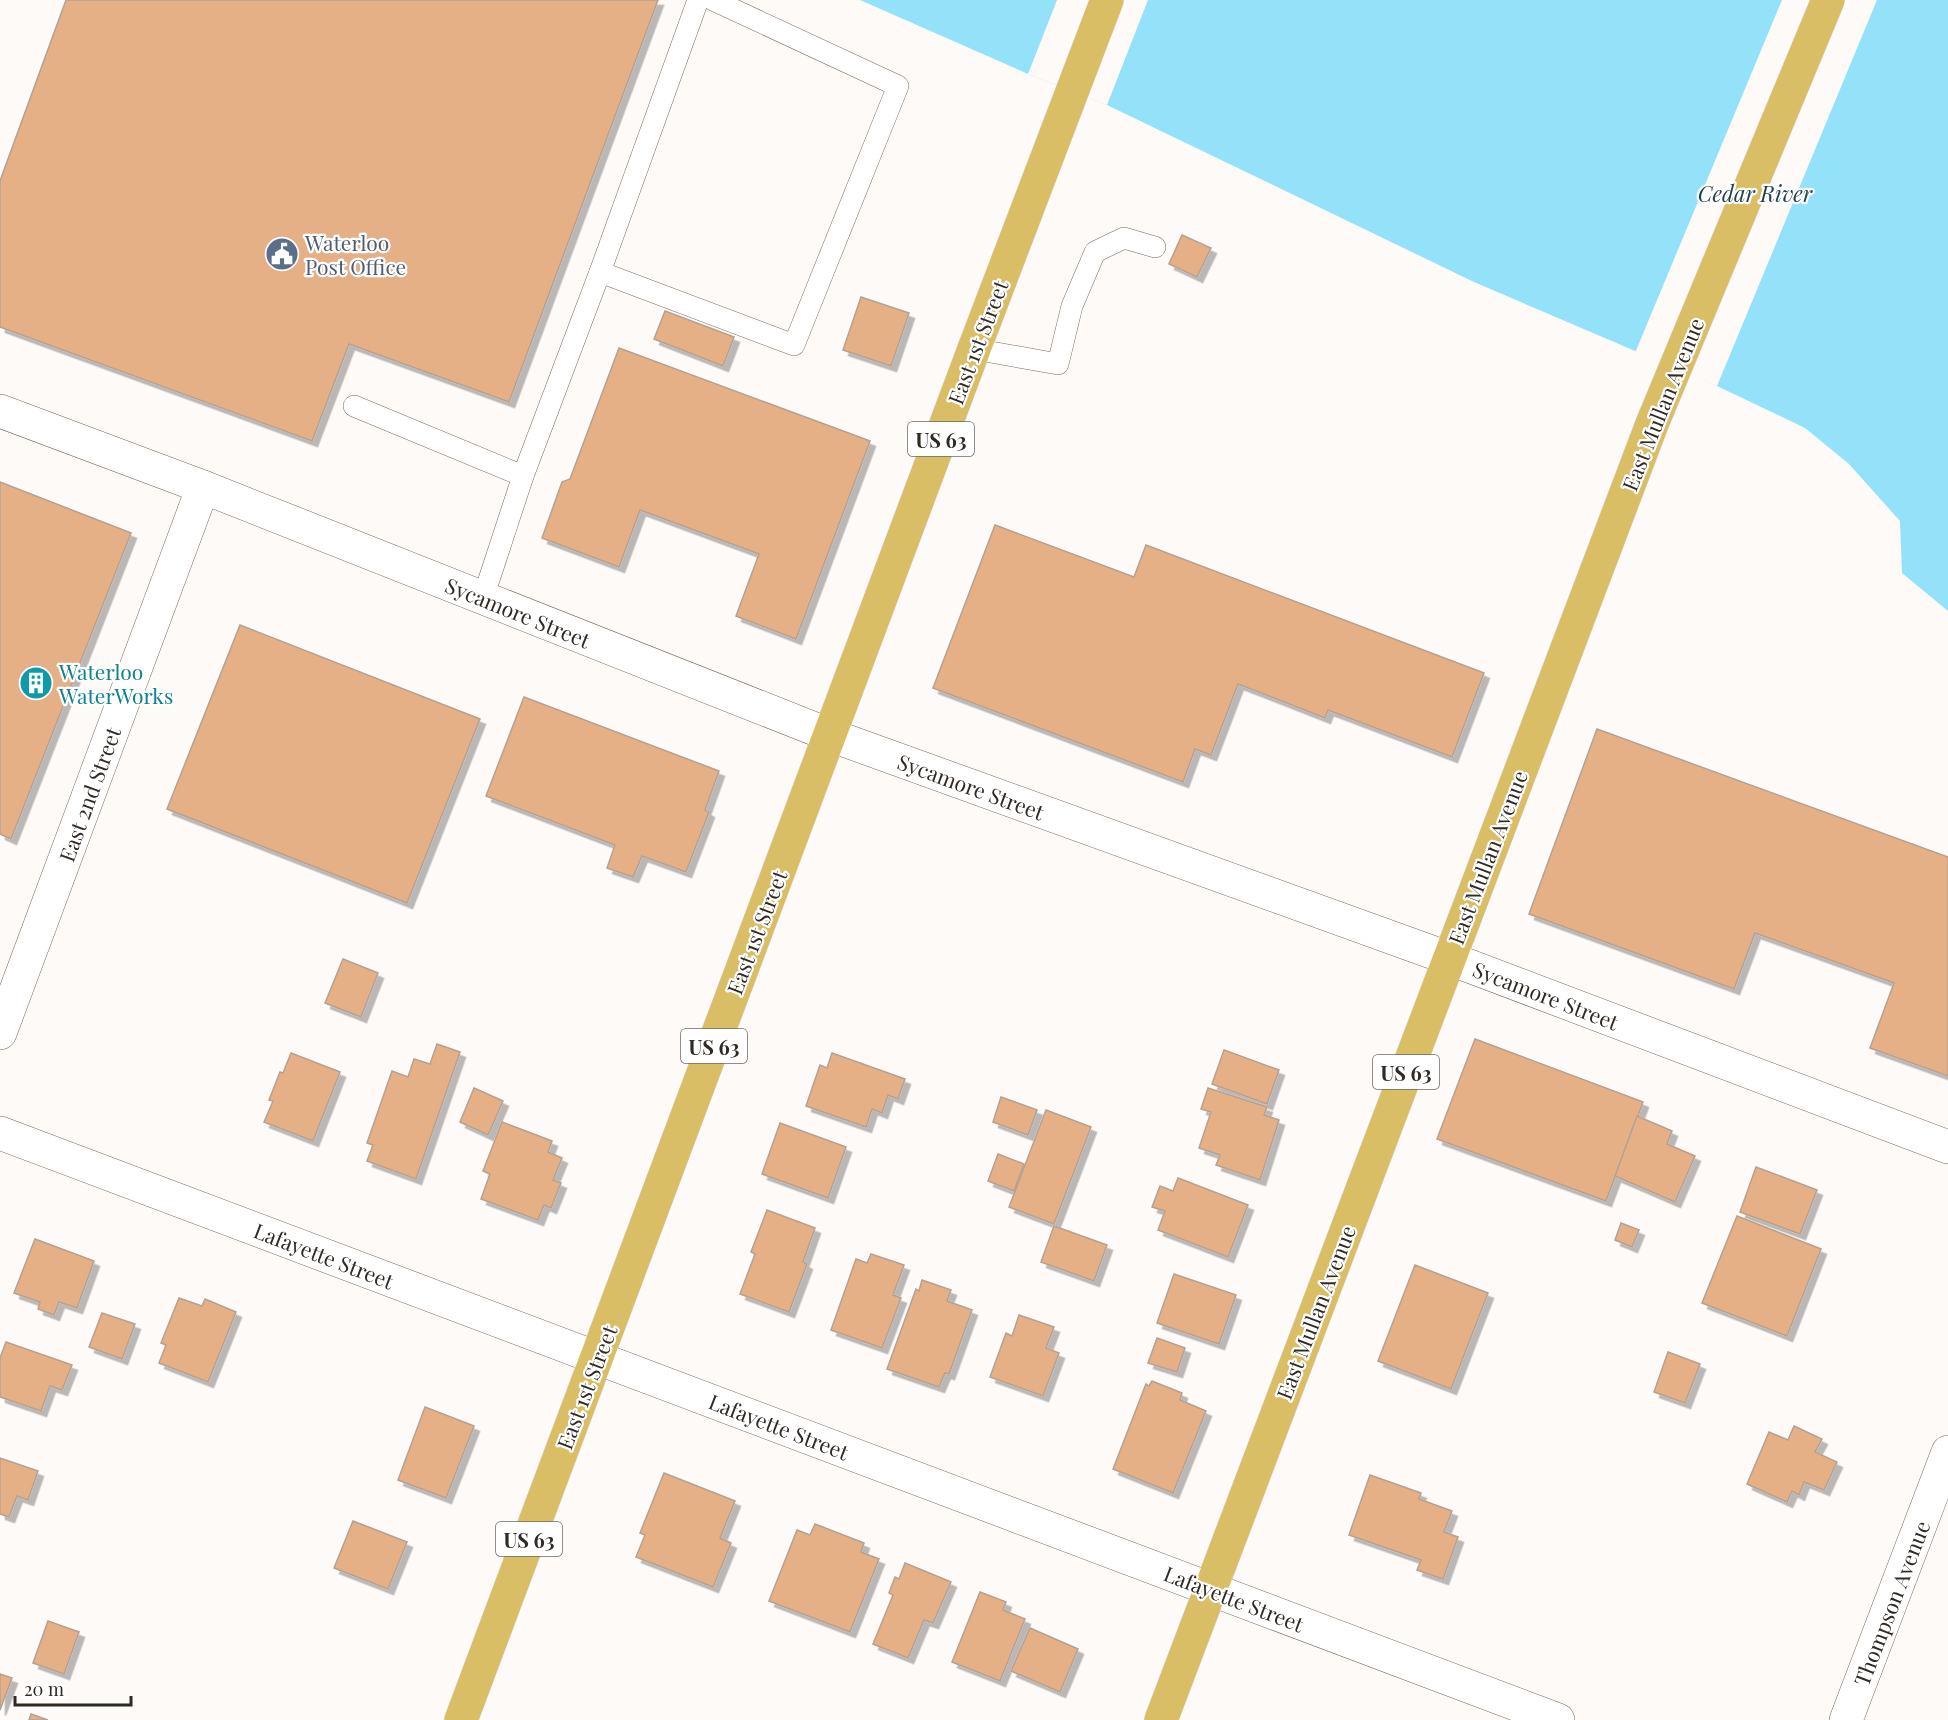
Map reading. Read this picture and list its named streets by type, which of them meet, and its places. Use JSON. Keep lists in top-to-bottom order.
{
  "streets": {
    "highway": ["East 1st Street", "East Mullan Avenue", "US 63"],
    "street": [
      "Sycamore Street",
      "East 2nd Street",
      "Lafayette Street",
      "Thompson Avenue"
    ]
  },
  "crossings": [
    ["East 1st Street", "Sycamore Street"],
    ["East 1st Street", "Lafayette Street"],
    ["East Mullan Avenue", "Sycamore Street"],
    ["East Mullan Avenue", "Lafayette Street"],
    ["Sycamore Street", "East 2nd Street"]
  ],
  "water": ["Cedar River"],
  "places": {
    "public building": ["Waterloo Post Office"],
    "building": ["Waterloo WaterWorks"]
  },
  "scale_bar": "20 m"
}
